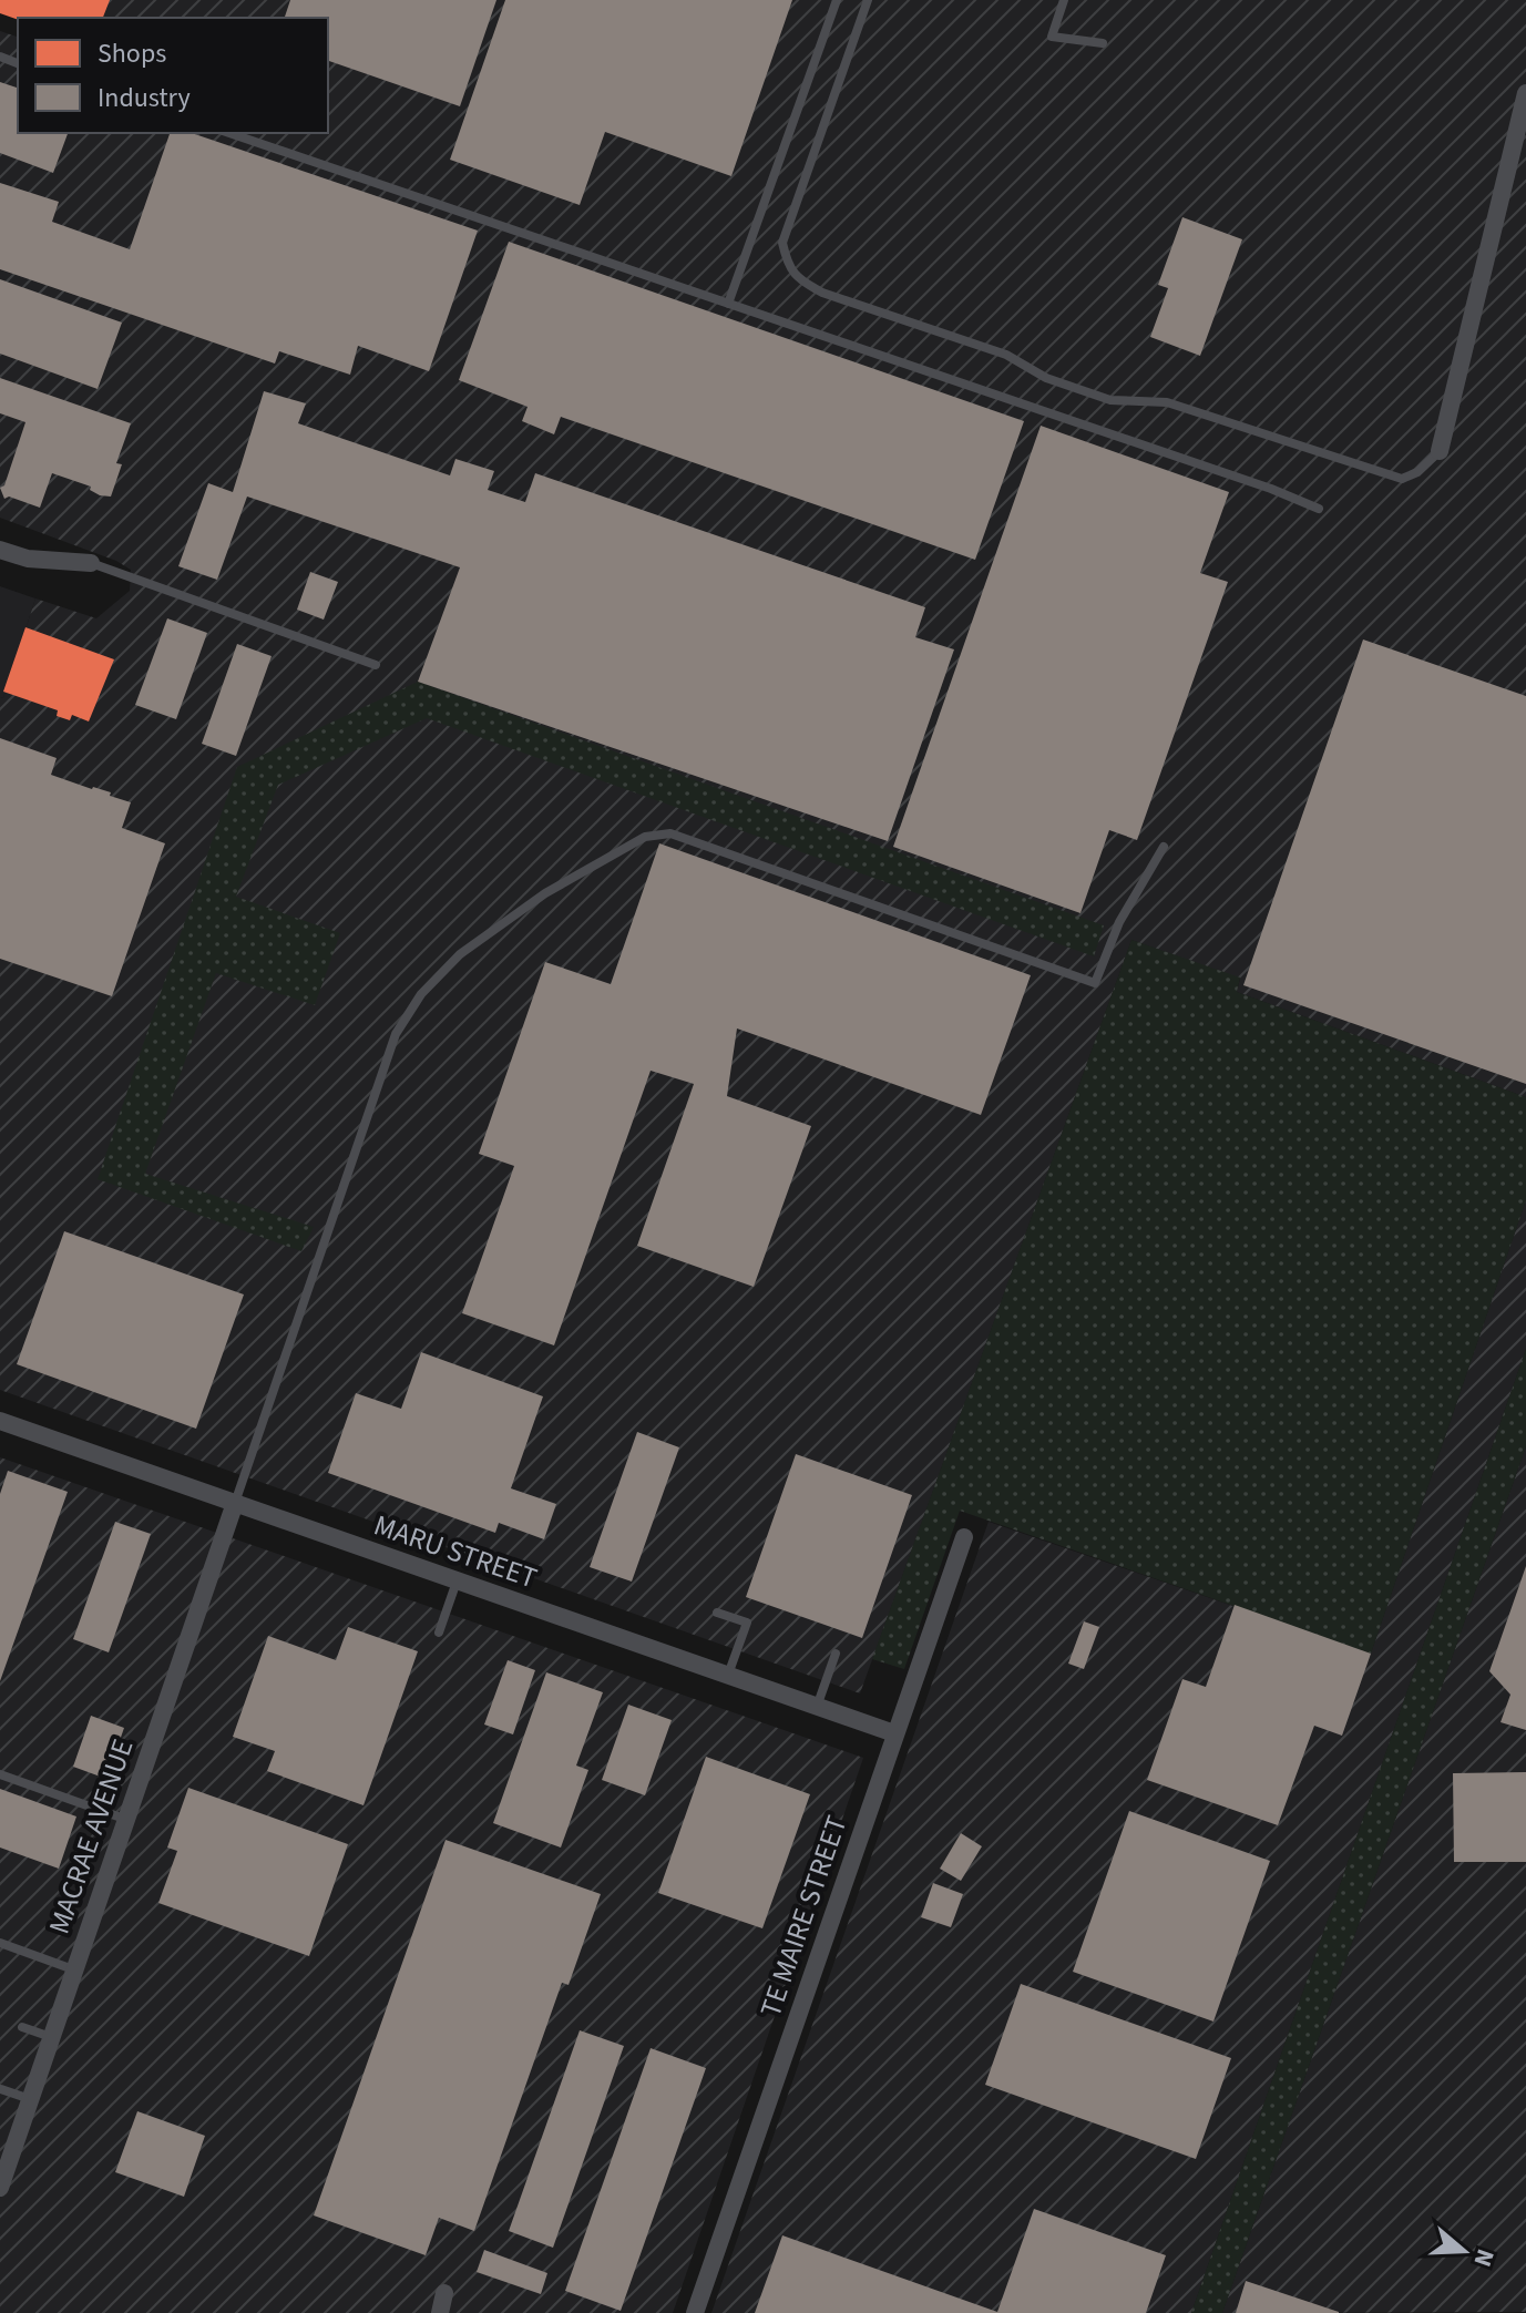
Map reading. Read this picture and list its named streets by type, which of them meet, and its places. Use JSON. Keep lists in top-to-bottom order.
{
  "streets": {
    "street": ["MARU STREET", "MACRAE AVENUE", "TE MAIRE STREET"]
  },
  "crossings": [
    ["MARU STREET", "MACRAE AVENUE"],
    ["MARU STREET", "TE MAIRE STREET"]
  ],
  "legend": ["Shops", "Industry"],
  "north": "right"
}
